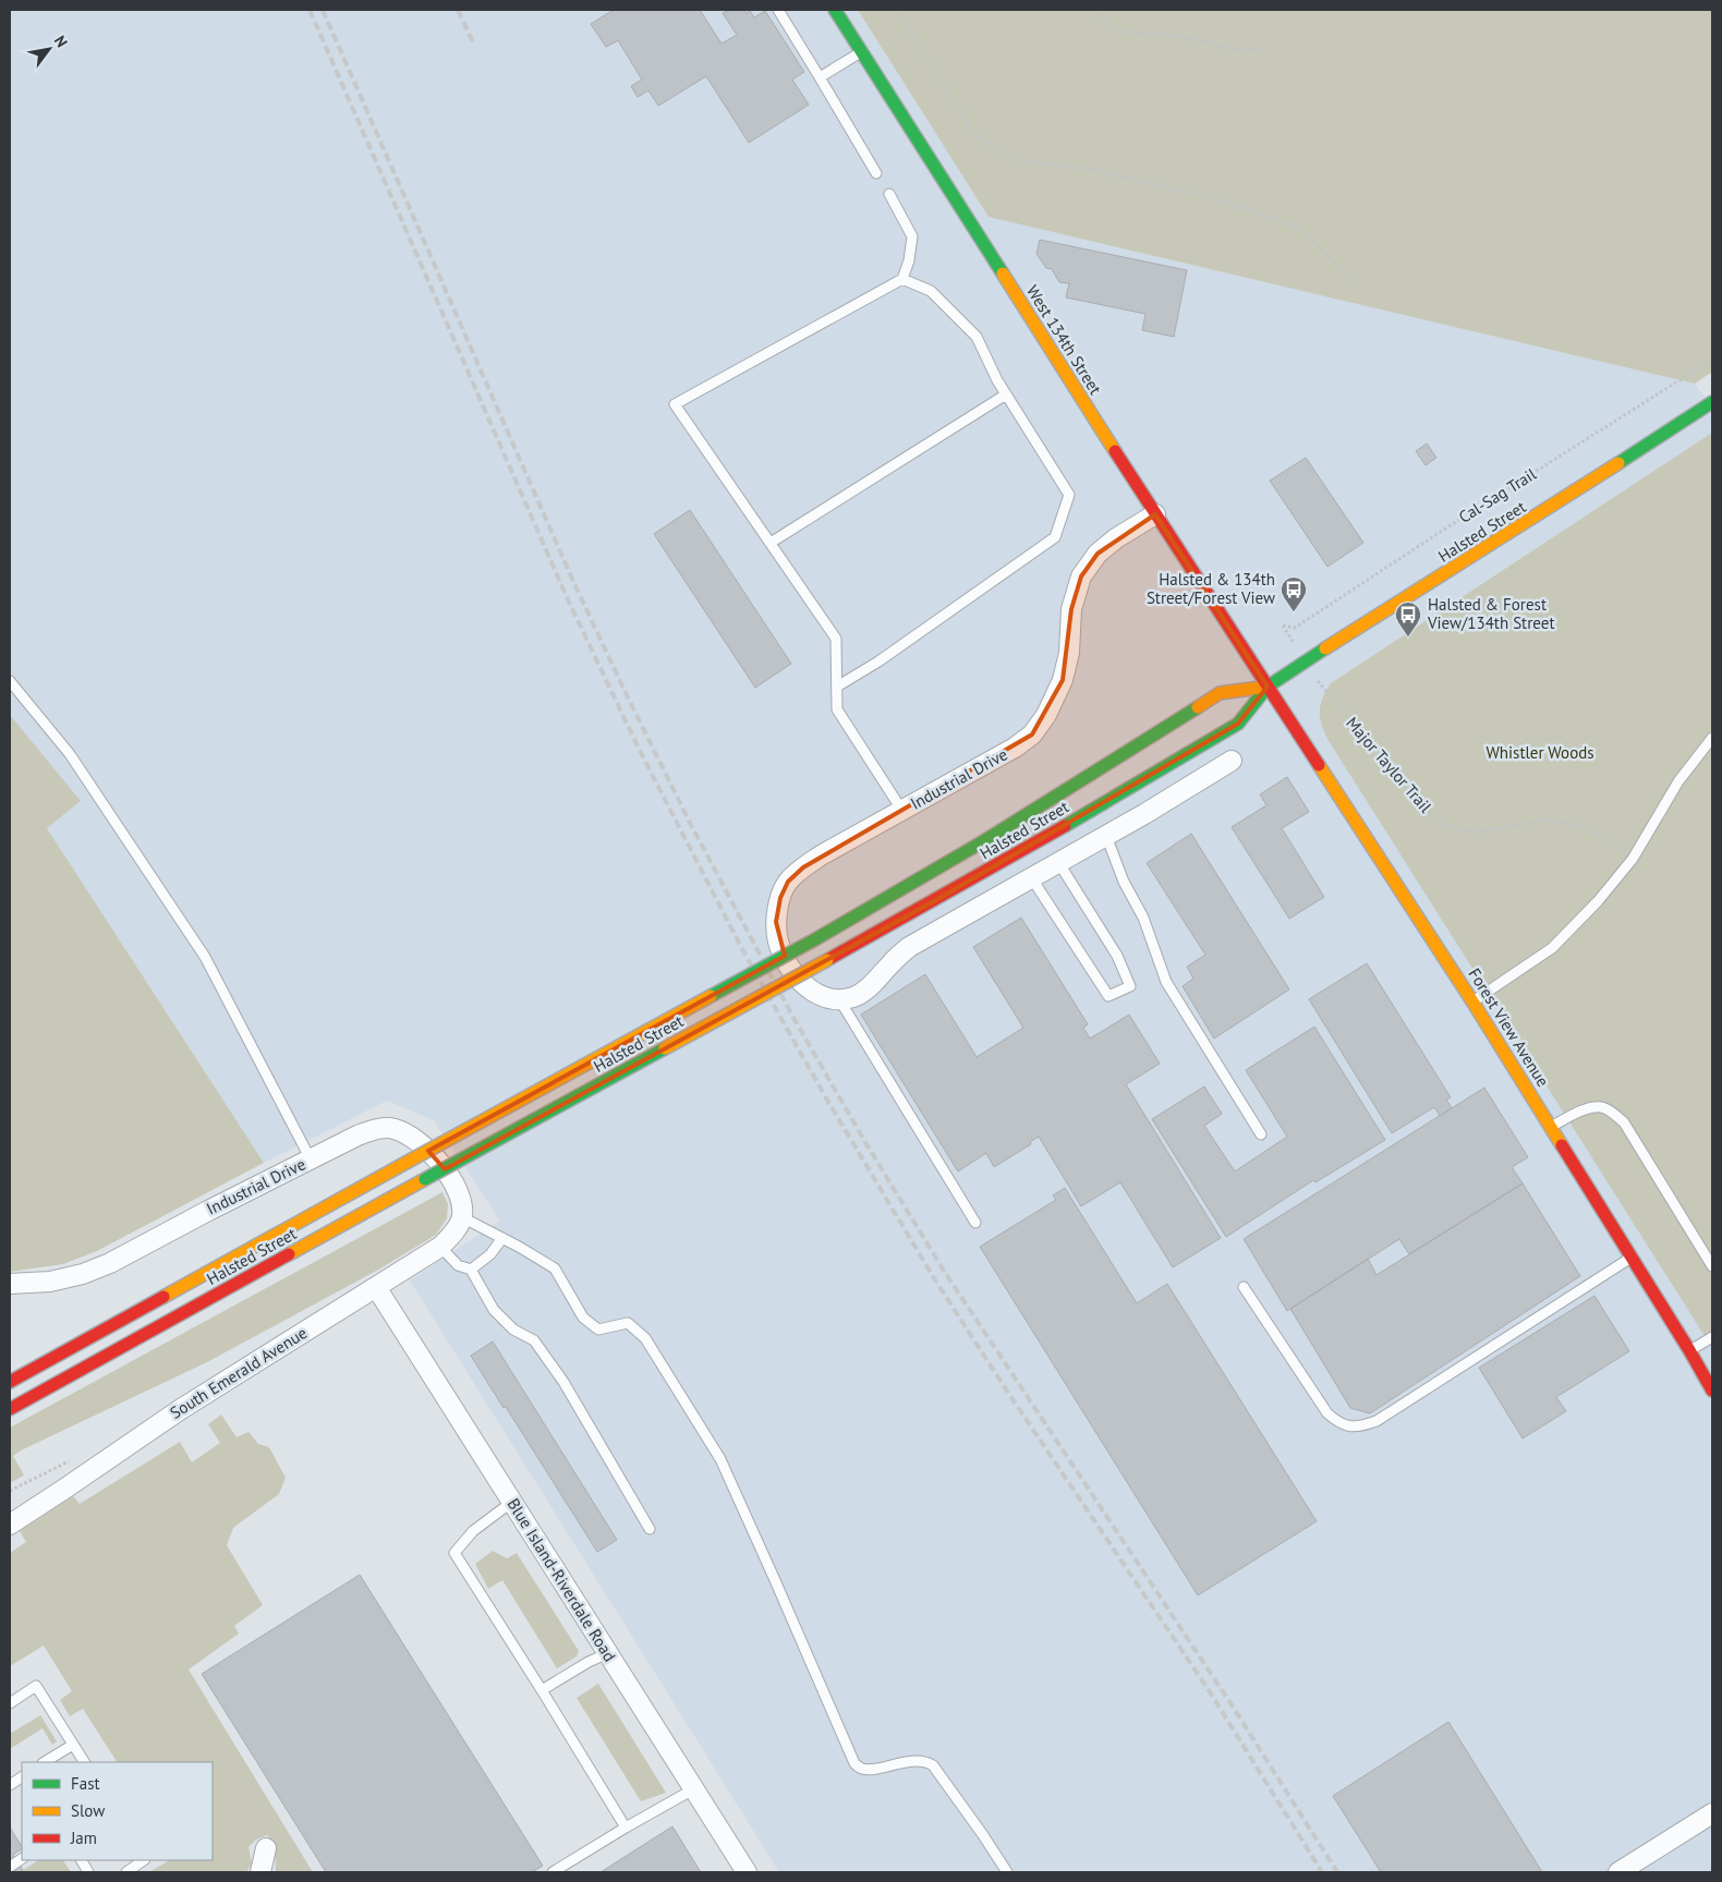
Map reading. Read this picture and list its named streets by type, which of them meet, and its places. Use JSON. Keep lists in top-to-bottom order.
{
  "streets": {
    "main road": ["West 134th Street", "Halsted Street", "Forest View Avenue"],
    "street": ["Industrial Drive", "South Emerald Avenue", "Blue Island-Riverdale Road"],
    "path": ["Cal-Sag Trail", "Major Taylor Trail"]
  },
  "crossings": [
    ["West 134th Street", "Halsted Street"],
    ["West 134th Street", "Industrial Drive"],
    ["West 134th Street", "Forest View Avenue"],
    ["Halsted Street", "Forest View Avenue"],
    ["Industrial Drive", "South Emerald Avenue"],
    ["South Emerald Avenue", "Blue Island-Riverdale Road"]
  ],
  "parks": ["Whistler Woods"],
  "places": {
    "bus stop": ["Halsted & 134th Street/Forest View", "Halsted & Forest View/134th Street"]
  },
  "legend": ["Fast", "Slow", "Jam"],
  "north": "top right"
}
